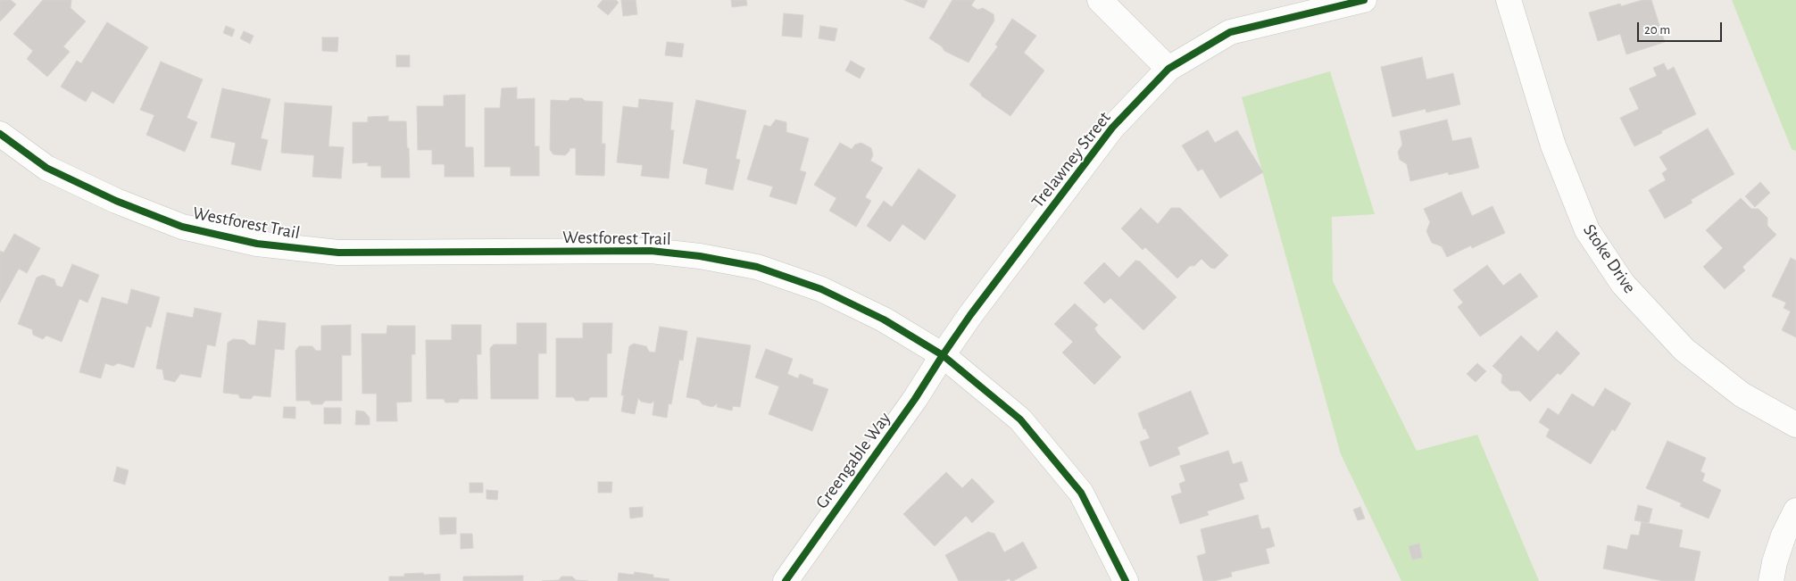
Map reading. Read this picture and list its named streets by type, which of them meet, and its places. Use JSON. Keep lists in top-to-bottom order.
{
  "streets": {
    "street": [
      "Trelawney Street",
      "Westforest Trail",
      "Stoke Drive",
      "Greengable Way"
    ]
  },
  "crossings": [
    ["Trelawney Street", "Westforest Trail"],
    ["Trelawney Street", "Greengable Way"],
    ["Westforest Trail", "Greengable Way"]
  ],
  "scale_bar": "20 m"
}
